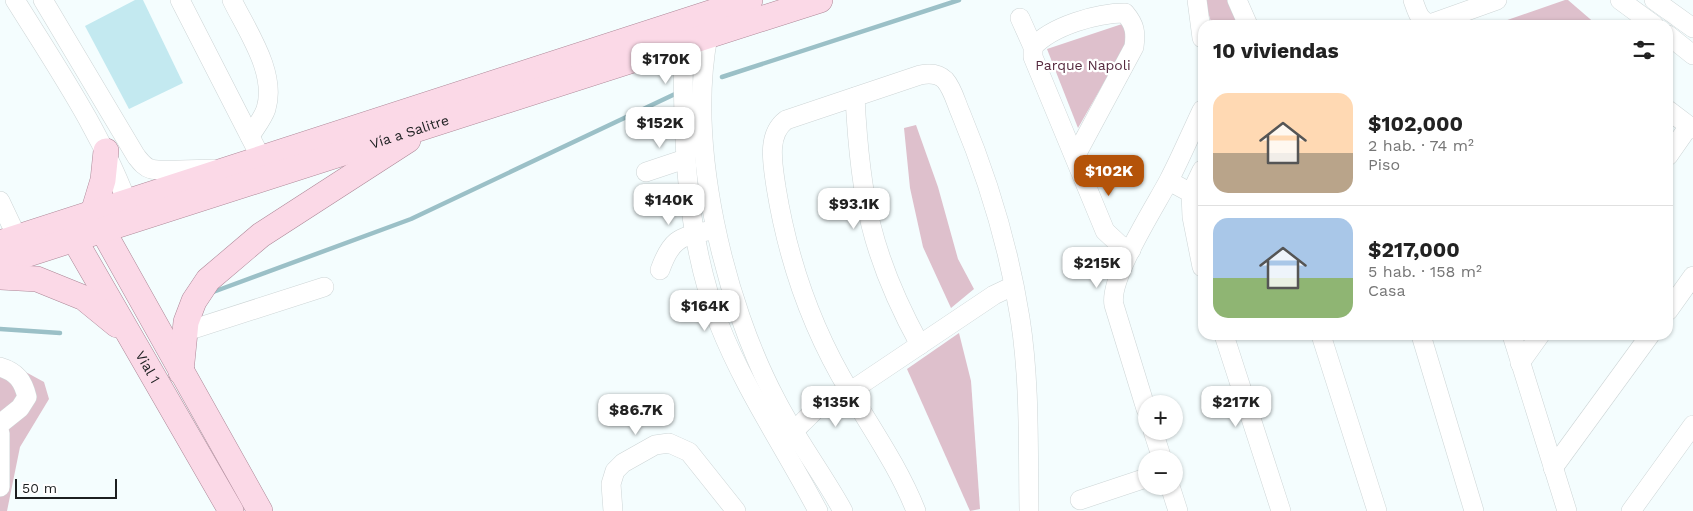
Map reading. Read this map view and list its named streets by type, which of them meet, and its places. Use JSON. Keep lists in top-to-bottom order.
{
  "streets": {
    "main road": ["Vía a Salitre", "Vial 1"]
  },
  "crossings": [
    ["Vía a Salitre", "Vial 1"]
  ],
  "parks": ["Parque Napoli"],
  "scale_bar": "50 m",
  "page": {
    "heading": "10 viviendas",
    "price": [
      "$170K",
      "$152K",
      "$102K",
      "$140K",
      "$93.1K",
      "$215K",
      "$164K",
      "$135K",
      "$217K",
      "$86.7K"
    ],
    "list": [
      {
        "name": "$102,000",
        "note": "2 hab. · 74 m² · Piso"
      },
      {
        "name": "$217,000",
        "note": "5 hab. · 158 m² · Casa"
      }
    ],
    "map_buttons": ["+", "−"],
    "scale": "50 m"
  }
}
